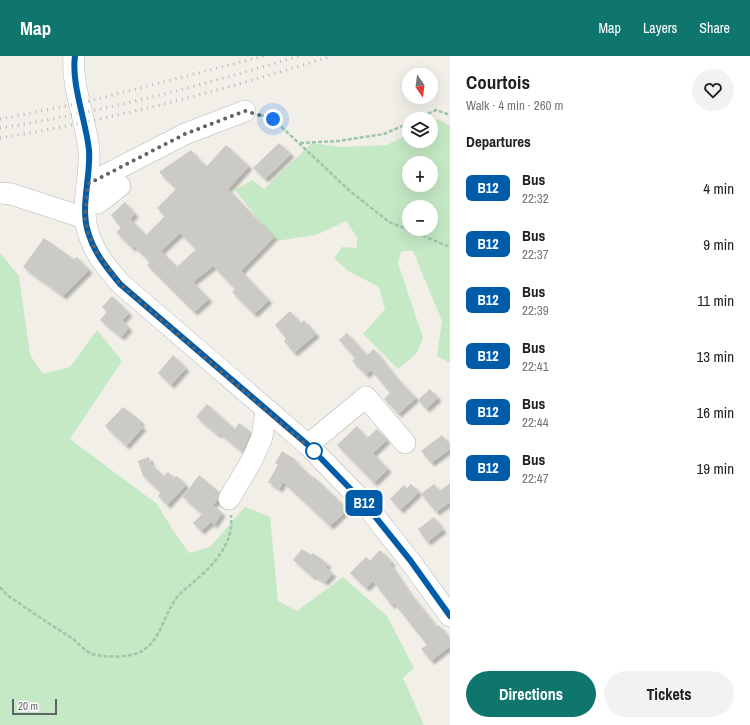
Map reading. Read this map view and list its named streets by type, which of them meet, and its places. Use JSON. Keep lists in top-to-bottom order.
{
  "lines": ["bus line B12"],
  "scale_bar": "20 m",
  "north": "bottom",
  "page": {
    "header": "Map",
    "nav": ["Map", "Layers", "Share"],
    "on_map": "B12",
    "heading": [
      ["Courtois", "Walk · 4 min · 260 m"],
      "Departures"
    ],
    "map_buttons": ["+", "−"],
    "list": [
      {
        "mark": "B12",
        "name": "Bus",
        "note": "22:32",
        "value": "4 min"
      },
      {
        "mark": "B12",
        "name": "Bus",
        "note": "22:37",
        "value": "9 min"
      },
      {
        "mark": "B12",
        "name": "Bus",
        "note": "22:39",
        "value": "11 min"
      },
      {
        "mark": "B12",
        "name": "Bus",
        "note": "22:41",
        "value": "13 min"
      },
      {
        "mark": "B12",
        "name": "Bus",
        "note": "22:44",
        "value": "16 min"
      },
      {
        "mark": "B12",
        "name": "Bus",
        "note": "22:47",
        "value": "19 min"
      }
    ],
    "buttons": ["Directions", "Tickets"],
    "scale": "20 m"
  }
}
